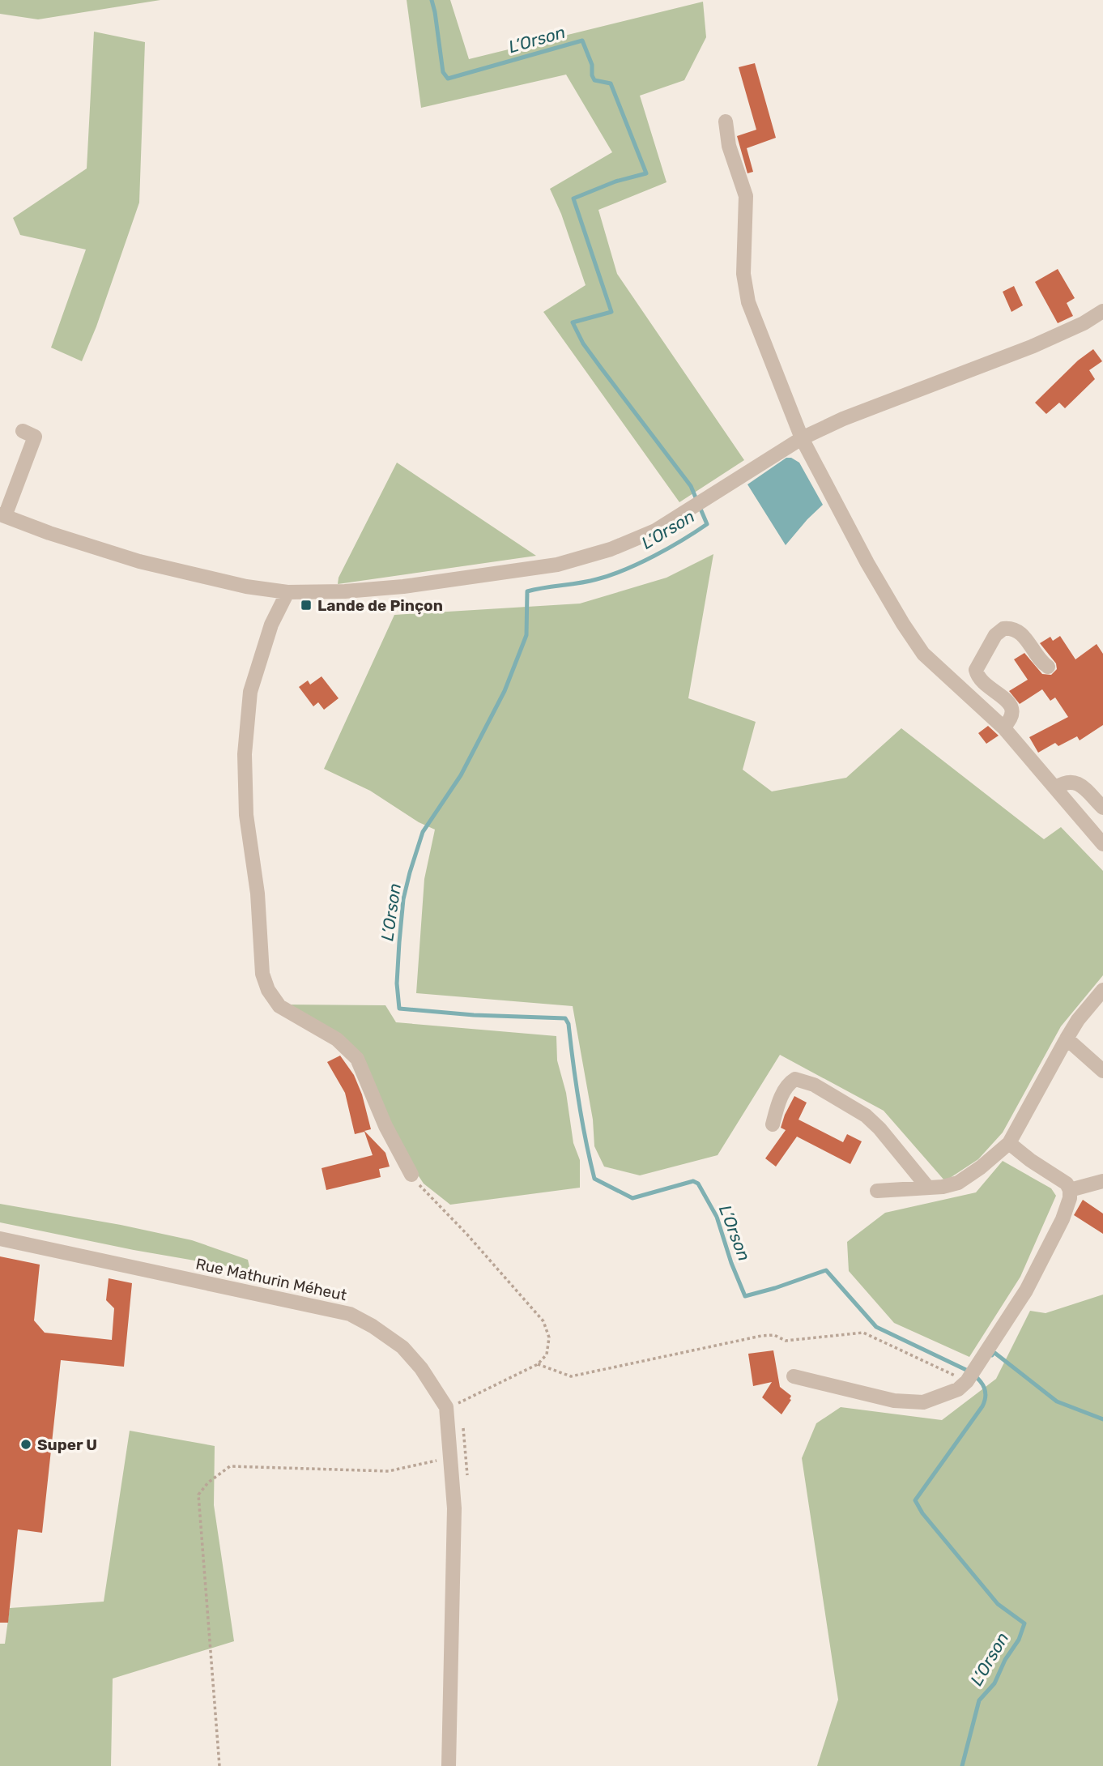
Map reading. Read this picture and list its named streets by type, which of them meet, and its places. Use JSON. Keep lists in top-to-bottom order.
{
  "streets": {
    "street": ["Rue Mathurin Méheut"]
  },
  "water": ["L’Orson"],
  "places": {
    "transit": ["Lande de Pinçon"],
    "other": ["Super U"]
  }
}
